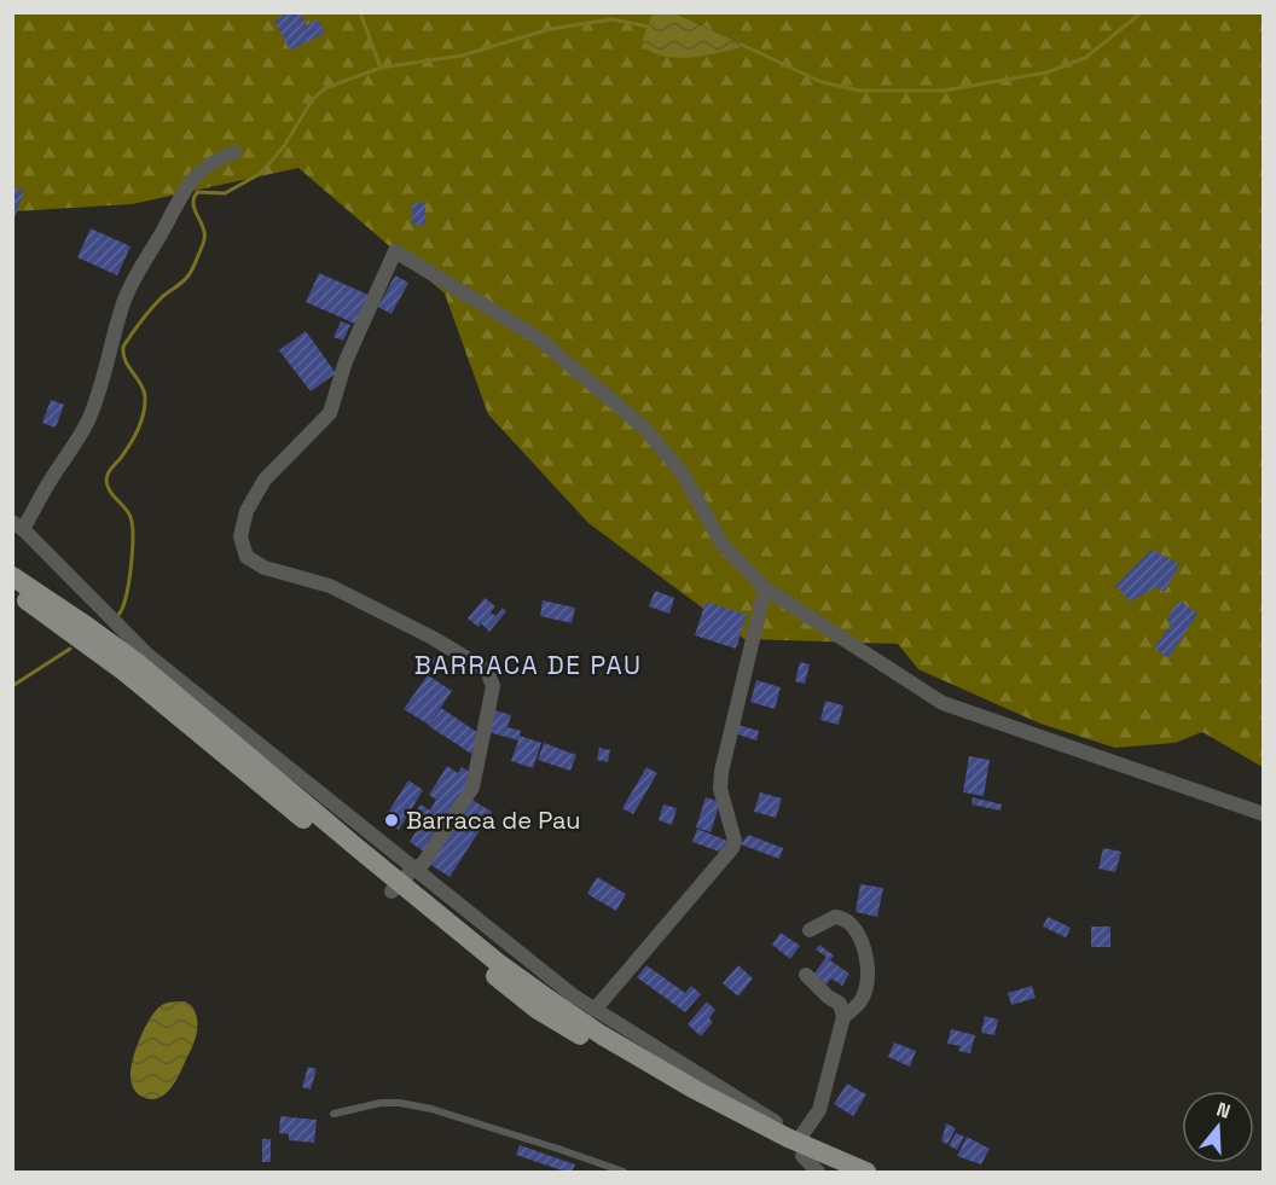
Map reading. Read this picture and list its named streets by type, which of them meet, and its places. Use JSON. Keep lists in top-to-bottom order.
{
  "districts": ["BARRACA DE PAU"],
  "places": ["Barraca de Pau"],
  "north": "top"
}
